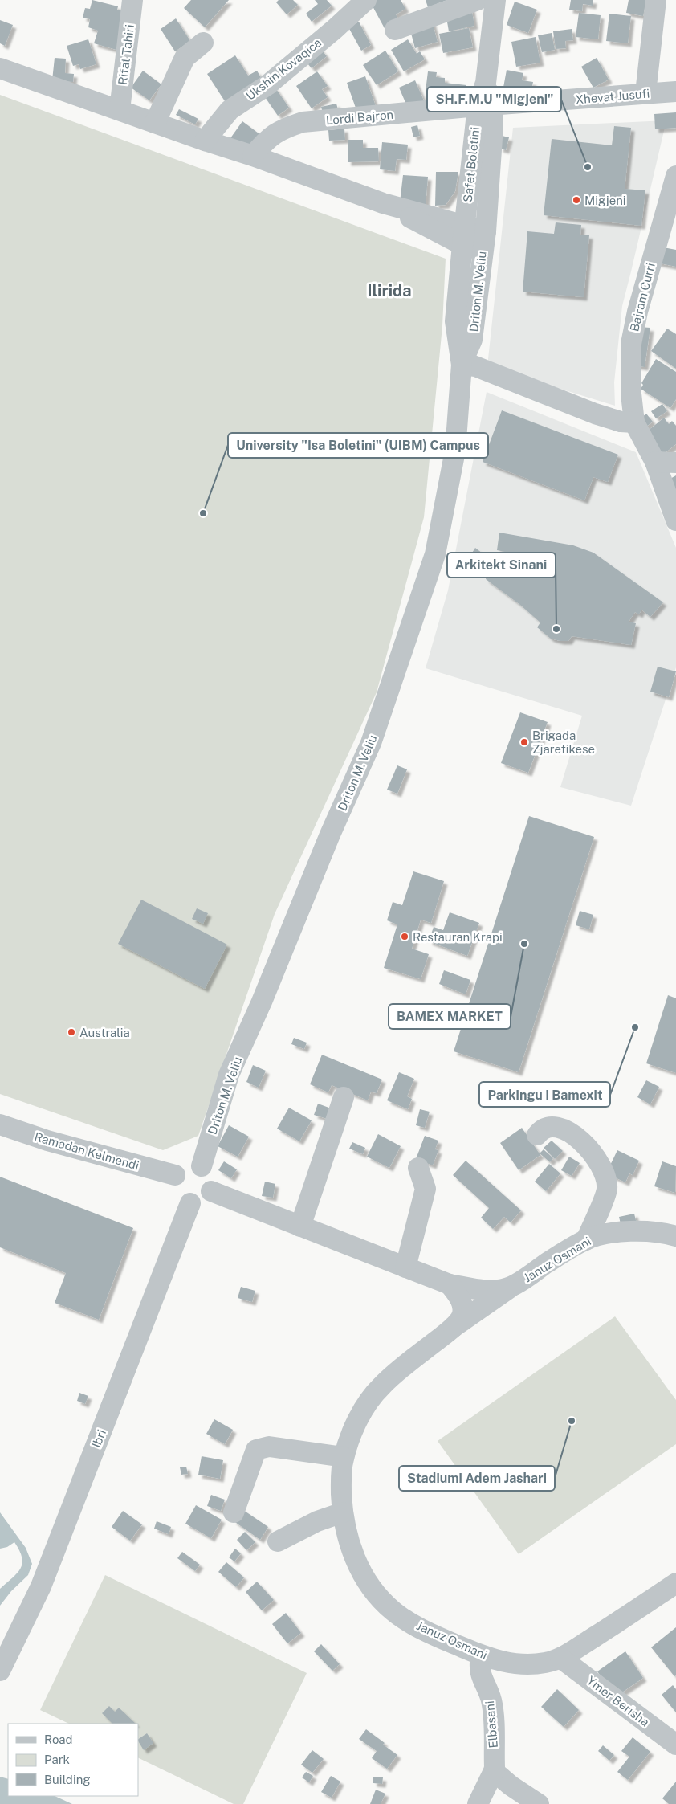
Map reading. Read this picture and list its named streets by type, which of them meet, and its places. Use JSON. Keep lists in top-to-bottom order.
{
  "streets": {
    "street": [
      "Rifat Tahiri",
      "Ukshin Kovaqica",
      "Xhevat Jusufi",
      "Lordi Bajron",
      "Safet Boletini",
      "Driton M. Veliu",
      "Bajram Curri",
      "Ramadan Kelmendi",
      "Januz Osmani",
      "Ibri",
      "Ymer Berisha",
      "Elbasani"
    ]
  },
  "crossings": [
    ["Xhevat Jusufi", "Lordi Bajron"],
    ["Xhevat Jusufi", "Safet Boletini"],
    ["Lordi Bajron", "Safet Boletini"],
    ["Safet Boletini", "Driton M. Veliu"],
    ["Driton M. Veliu", "Ramadan Kelmendi"],
    ["Driton M. Veliu", "Ibri"],
    ["Ramadan Kelmendi", "Ibri"],
    ["Januz Osmani", "Ymer Berisha"],
    ["Januz Osmani", "Elbasani"]
  ],
  "districts": ["Ilirida"],
  "places": [
    "SH.F.M.U \"Migjeni\"",
    "Migjeni",
    "University \"Isa Boletini\" (UIBM) Campus",
    "Arkitekt Sinani",
    "Brigada Zjarefikese",
    "Restauran Krapi",
    "BAMEX MARKET",
    "Parkingu i Bamexit",
    "Australia",
    "Stadiumi Adem Jashari"
  ],
  "legend": ["Road", "Park", "Building"]
}
